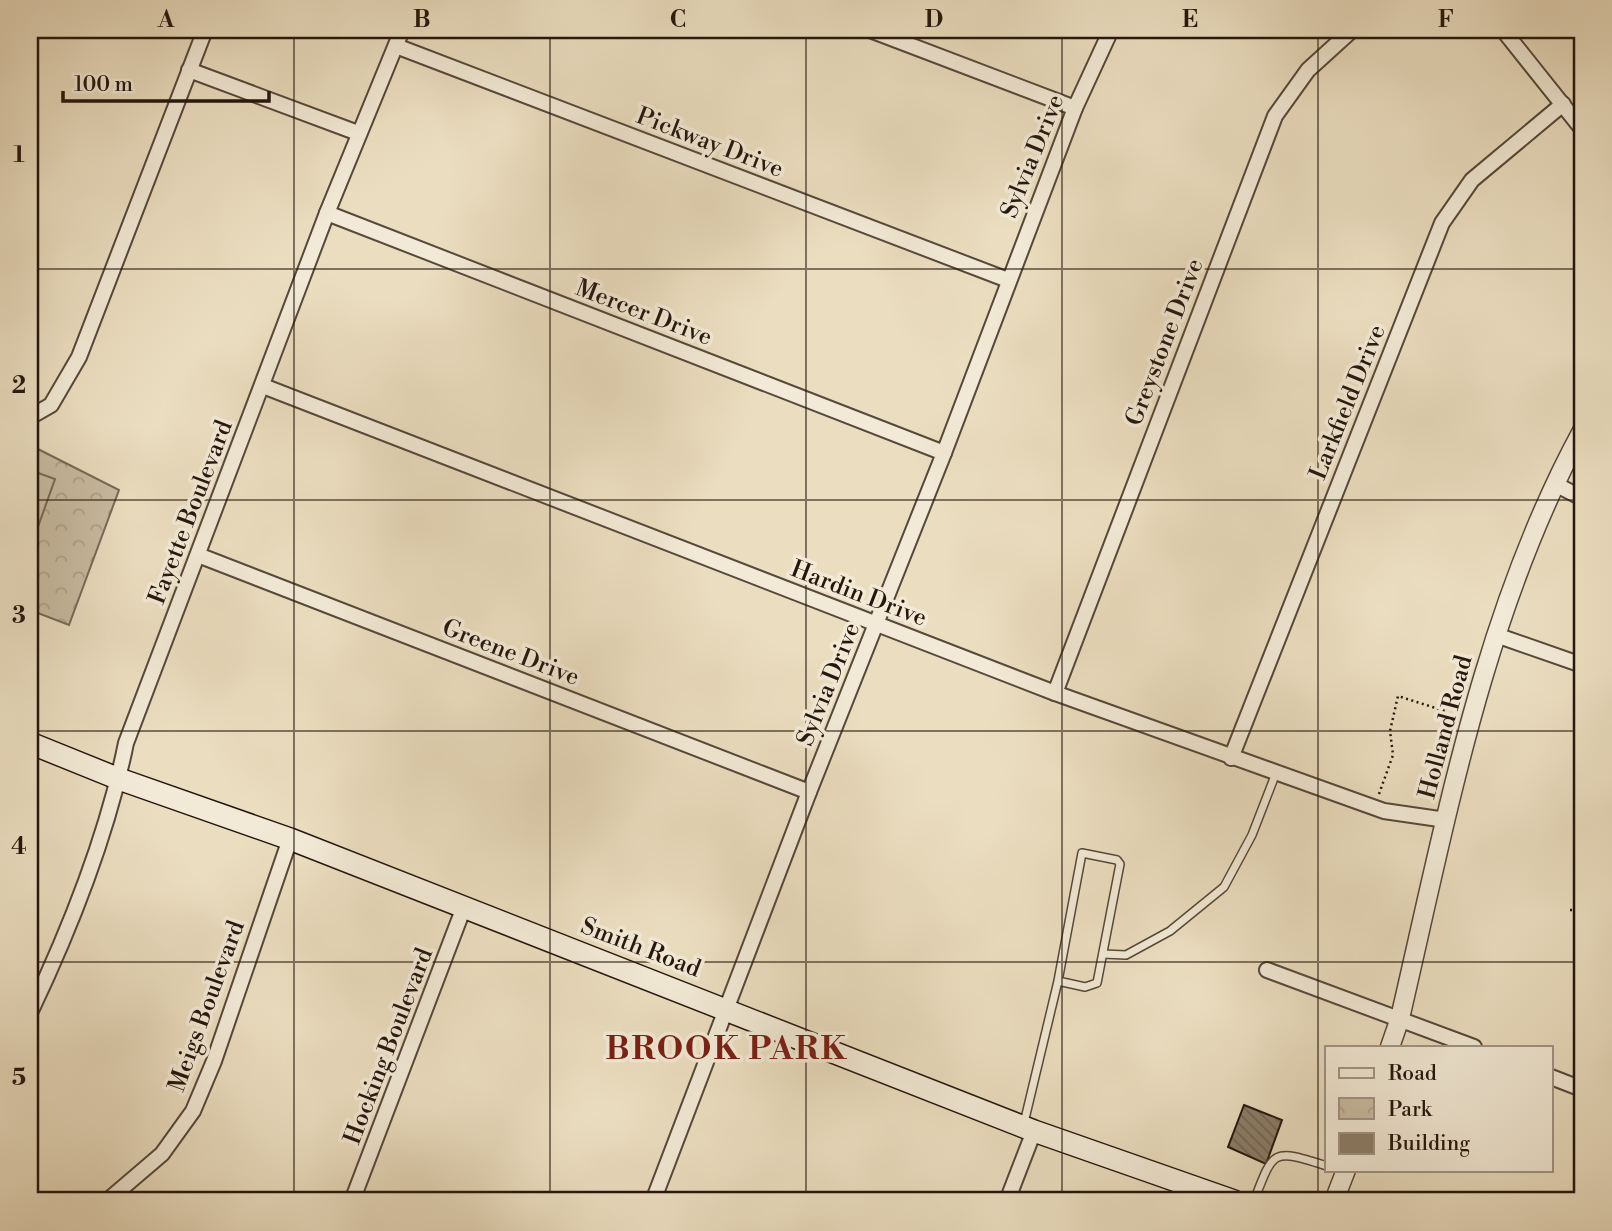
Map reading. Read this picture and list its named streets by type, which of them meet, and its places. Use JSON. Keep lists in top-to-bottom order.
{
  "streets": {
    "main road": ["Smith Road"],
    "street": [
      "Pickway Drive",
      "Sylvia Drive",
      "Mercer Drive",
      "Greystone Drive",
      "Larkfield Drive",
      "Fayette Boulevard",
      "Hardin Drive",
      "Greene Drive",
      "Holland Road",
      "Meigs Boulevard",
      "Hocking Boulevard"
    ]
  },
  "crossings": [
    ["Pickway Drive", "Sylvia Drive"],
    ["Pickway Drive", "Fayette Boulevard"],
    ["Sylvia Drive", "Mercer Drive"],
    ["Sylvia Drive", "Hardin Drive"],
    ["Sylvia Drive", "Greene Drive"],
    ["Sylvia Drive", "Smith Road"],
    ["Mercer Drive", "Fayette Boulevard"],
    ["Greystone Drive", "Hardin Drive"],
    ["Larkfield Drive", "Hardin Drive"],
    ["Fayette Boulevard", "Hardin Drive"],
    ["Fayette Boulevard", "Greene Drive"],
    ["Fayette Boulevard", "Smith Road"],
    ["Hardin Drive", "Holland Road"],
    ["Smith Road", "Meigs Boulevard"],
    ["Smith Road", "Hocking Boulevard"]
  ],
  "districts": ["BROOK PARK"],
  "legend": ["Road", "Park", "Building"],
  "scale_bar": "100 m",
  "grid": {
    "columns": [
      "A",
      "B",
      "C",
      "D",
      "E",
      "F"
    ],
    "rows": [
      "1",
      "2",
      "3",
      "4",
      "5"
    ]
  }
}
